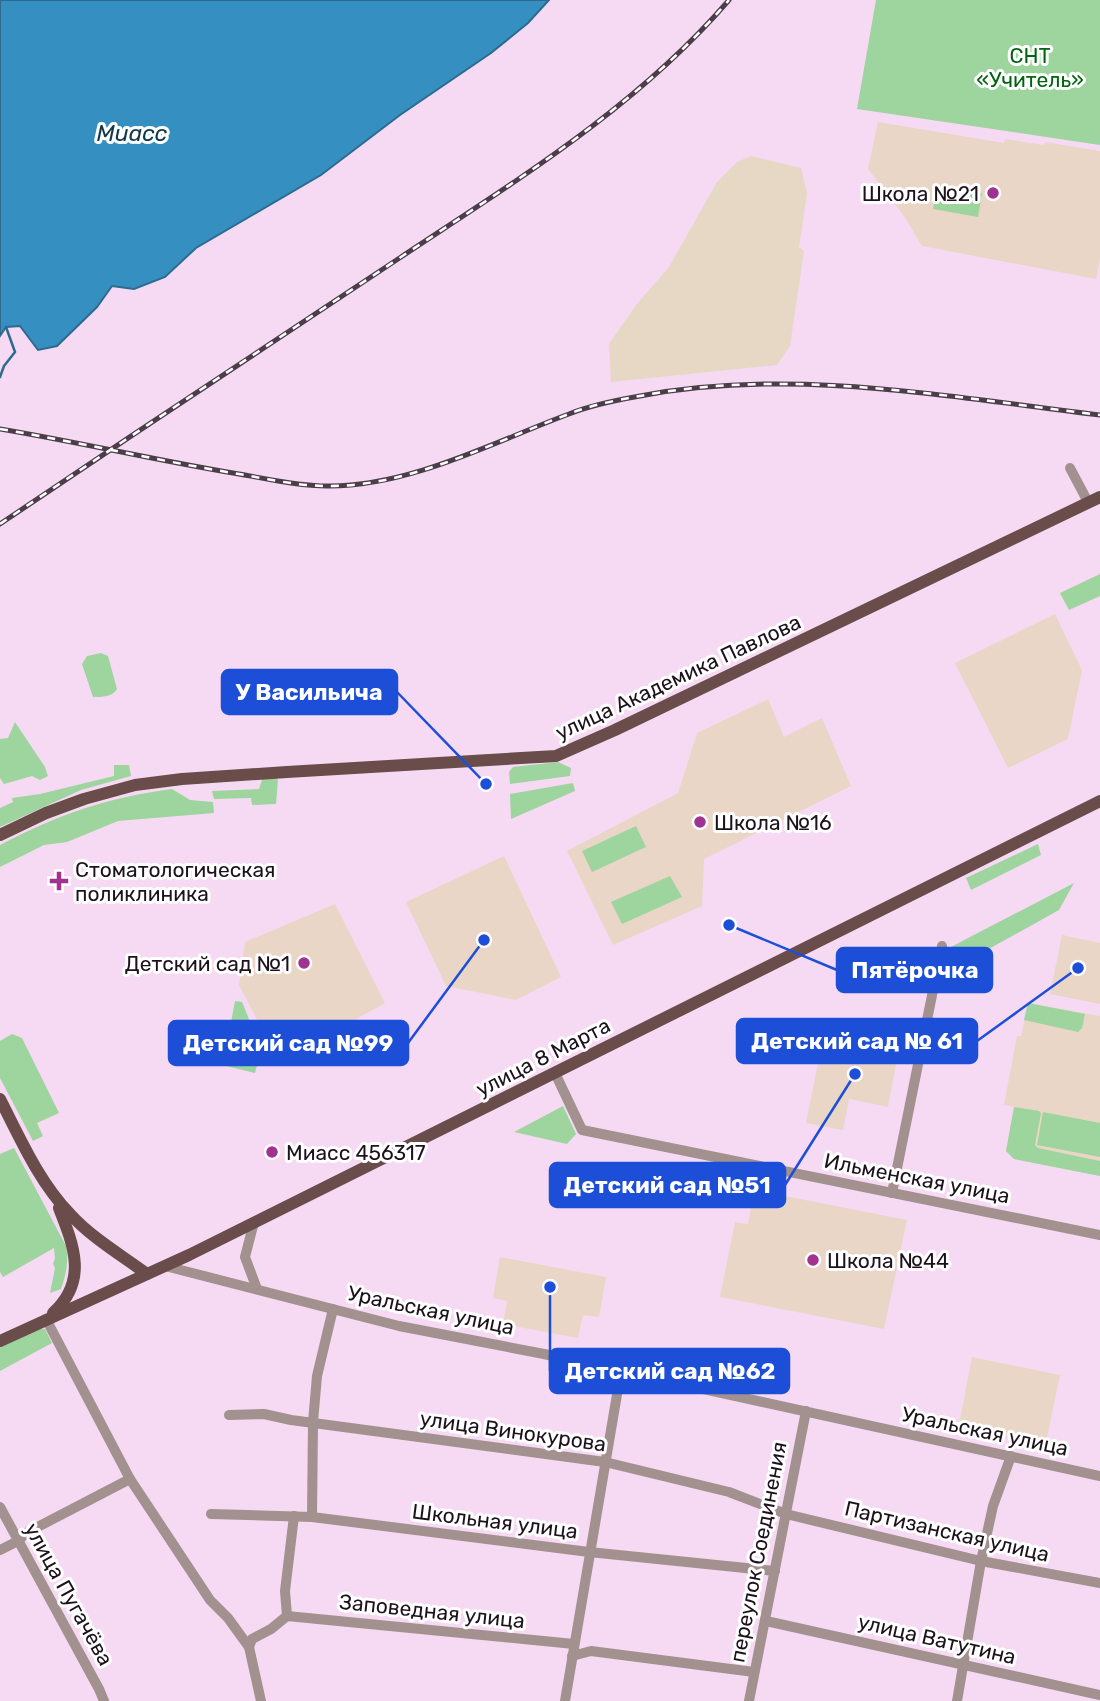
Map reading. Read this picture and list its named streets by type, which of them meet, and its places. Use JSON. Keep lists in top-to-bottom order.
{
  "streets": {
    "main road": ["улица Академика Павлова", "улица 8 Марта"],
    "street": [
      "Ильменская улица",
      "Уральская улица",
      "улица Винокурова",
      "Школьная улица",
      "Партизанская улица",
      "переулок Соединения",
      "улица Пугачёва",
      "Заповедная улица",
      "улица Ватутина"
    ]
  },
  "crossings": [
    ["улица 8 Марта", "Ильменская улица"],
    ["улица 8 Марта", "Уральская улица"],
    ["Уральская улица", "переулок Соединения"],
    ["улица Винокурова", "Партизанская улица"],
    ["улица Винокурова", "переулок Соединения"],
    ["Школьная улица", "переулок Соединения"],
    ["Партизанская улица", "переулок Соединения"],
    ["переулок Соединения", "улица Ватутина"]
  ],
  "water": ["Миасс"],
  "parks": ["СНТ «Учитель»"],
  "places": {
    "other": [
      "Школа №21",
      "У Васильича",
      "Школа №16",
      "Пятёрочка",
      "Детский сад №99",
      "Детский сад №1",
      "Детский сад № 61",
      "Детский сад №51",
      "Миасс 456317",
      "Школа №44",
      "Детский сад №62"
    ],
    "health": ["Стоматологическая поликлиника"]
  }
}
